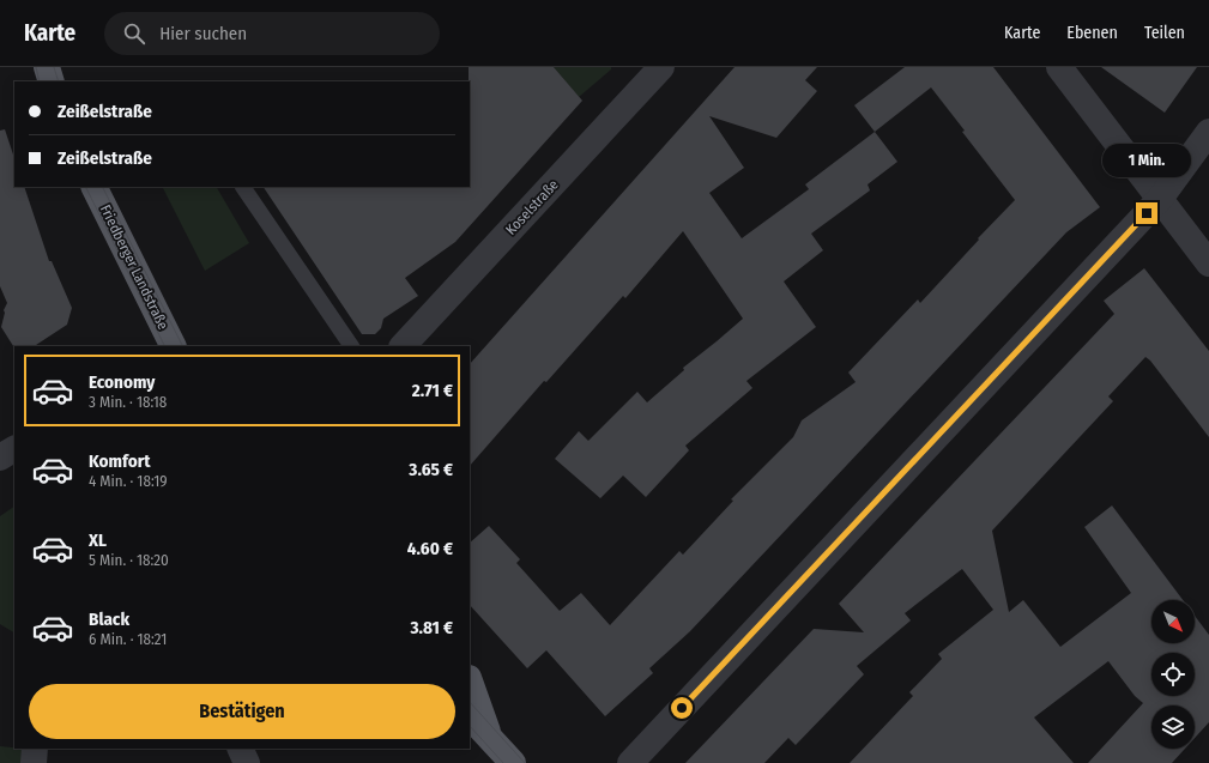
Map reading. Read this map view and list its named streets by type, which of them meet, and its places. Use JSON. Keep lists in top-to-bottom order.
{
  "streets": {
    "main road": ["Friedberger Landstraße"],
    "street": ["Koselstraße"]
  },
  "north": "bottom right",
  "page": {
    "header": "Karte",
    "search": "Hier suchen",
    "nav": ["Karte", "Ebenen", "Teilen"],
    "banner": ["Zeißelstraße", "Zeißelstraße"],
    "bubble": "1 Min.",
    "list": [
      {
        "name": "Economy",
        "note": "3 Min. · 18:18",
        "value": "2.71 €"
      },
      {
        "name": "Komfort",
        "note": "4 Min. · 18:19",
        "value": "3.65 €"
      },
      {
        "name": "XL",
        "note": "5 Min. · 18:20",
        "value": "4.60 €"
      },
      {
        "name": "Black",
        "note": "6 Min. · 18:21",
        "value": "3.81 €"
      }
    ],
    "buttons": "Bestätigen"
  }
}
